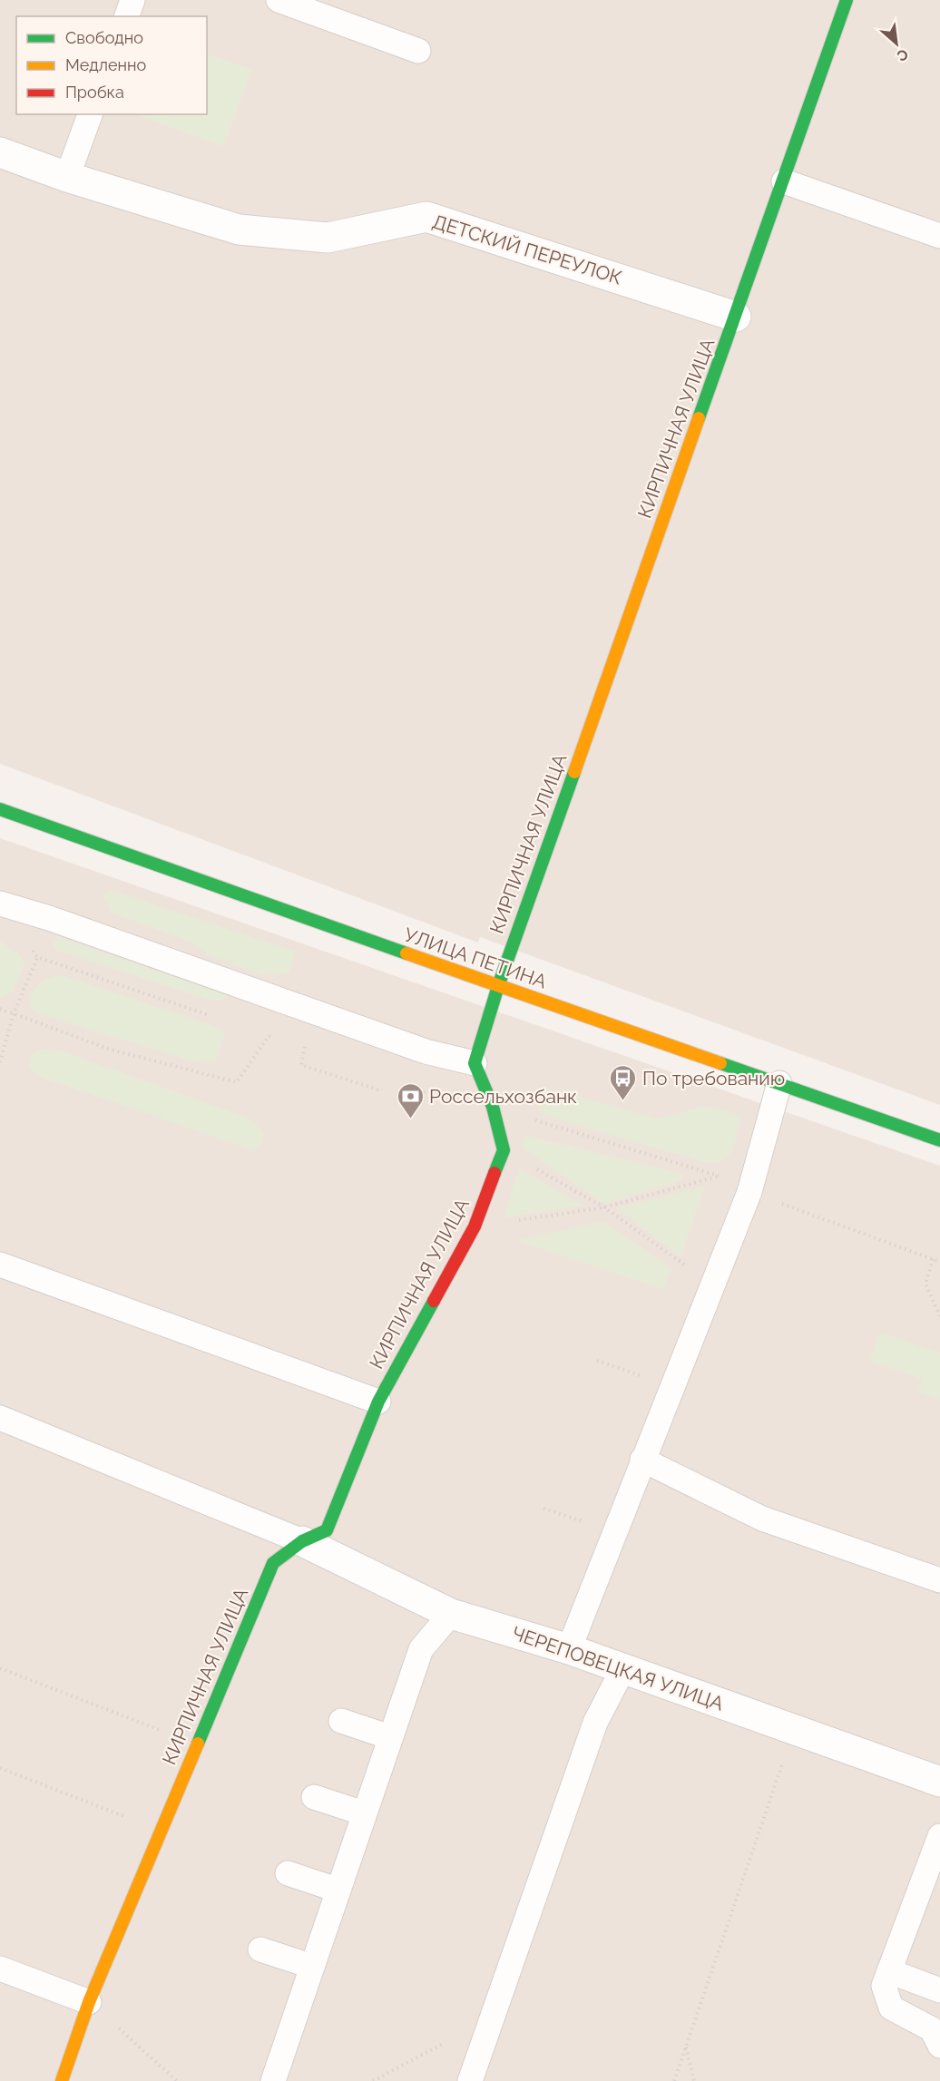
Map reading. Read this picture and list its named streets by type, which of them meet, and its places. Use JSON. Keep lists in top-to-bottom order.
{
  "streets": {
    "street": [
      "ДЕТСКИЙ ПЕРЕУЛОК",
      "КИРПИЧНАЯ УЛИЦА",
      "УЛИЦА ПЕТИНА",
      "ЧЕРЕПОВЕЦКАЯ УЛИЦА"
    ]
  },
  "crossings": [
    ["ДЕТСКИЙ ПЕРЕУЛОК", "КИРПИЧНАЯ УЛИЦА"],
    ["КИРПИЧНАЯ УЛИЦА", "УЛИЦА ПЕТИНА"],
    ["КИРПИЧНАЯ УЛИЦА", "ЧЕРЕПОВЕЦКАЯ УЛИЦА"]
  ],
  "places": {
    "bus stop": ["По требованию"],
    "bank": ["Россельхозбанк"]
  },
  "legend": ["Свободно", "Медленно", "Пробка"],
  "north": "bottom right"
}
